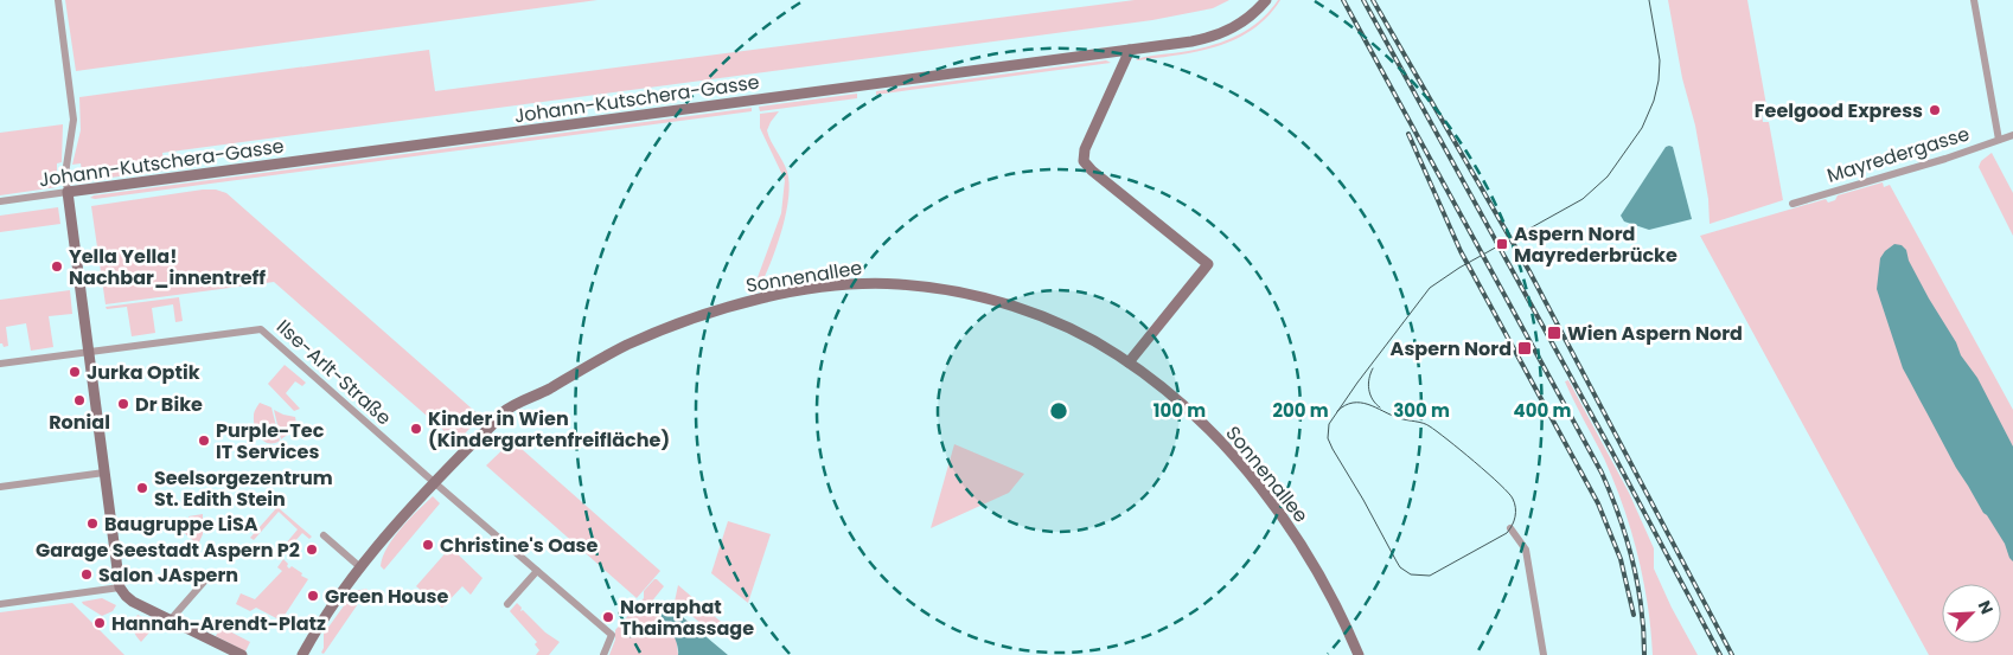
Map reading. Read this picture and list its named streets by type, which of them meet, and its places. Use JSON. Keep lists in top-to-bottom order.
{
  "streets": {
    "street": [
      "Johann-Kutschera-Gasse",
      "Mayredergasse",
      "Sonnenallee",
      "Ilse-Arlt-Straße"
    ]
  },
  "crossings": [
    ["Sonnenallee", "Ilse-Arlt-Straße"]
  ],
  "places": {
    "other": [
      "Feelgood Express",
      "Yella Yella! Nachbar_innentreff",
      "Jurka Optik",
      "Ronial",
      "Dr Bike",
      "Kinder in Wien (Kindergartenfreifläche)",
      "Purple-Tec IT Services",
      "Seelsorgezentrum St. Edith Stein",
      "Baugruppe LiSA",
      "Christine's Oase",
      "Garage Seestadt Aspern P2",
      "Salon JAspern",
      "Green House",
      "Norraphat Thaimassage",
      "Hannah-Arendt-Platz"
    ],
    "transit": ["Aspern Nord Mayrederbrücke", "Wien Aspern Nord", "Aspern Nord"]
  },
  "north": "top right",
  "rings": [
    "100 m",
    "200 m",
    "300 m",
    "400 m"
  ]
}
